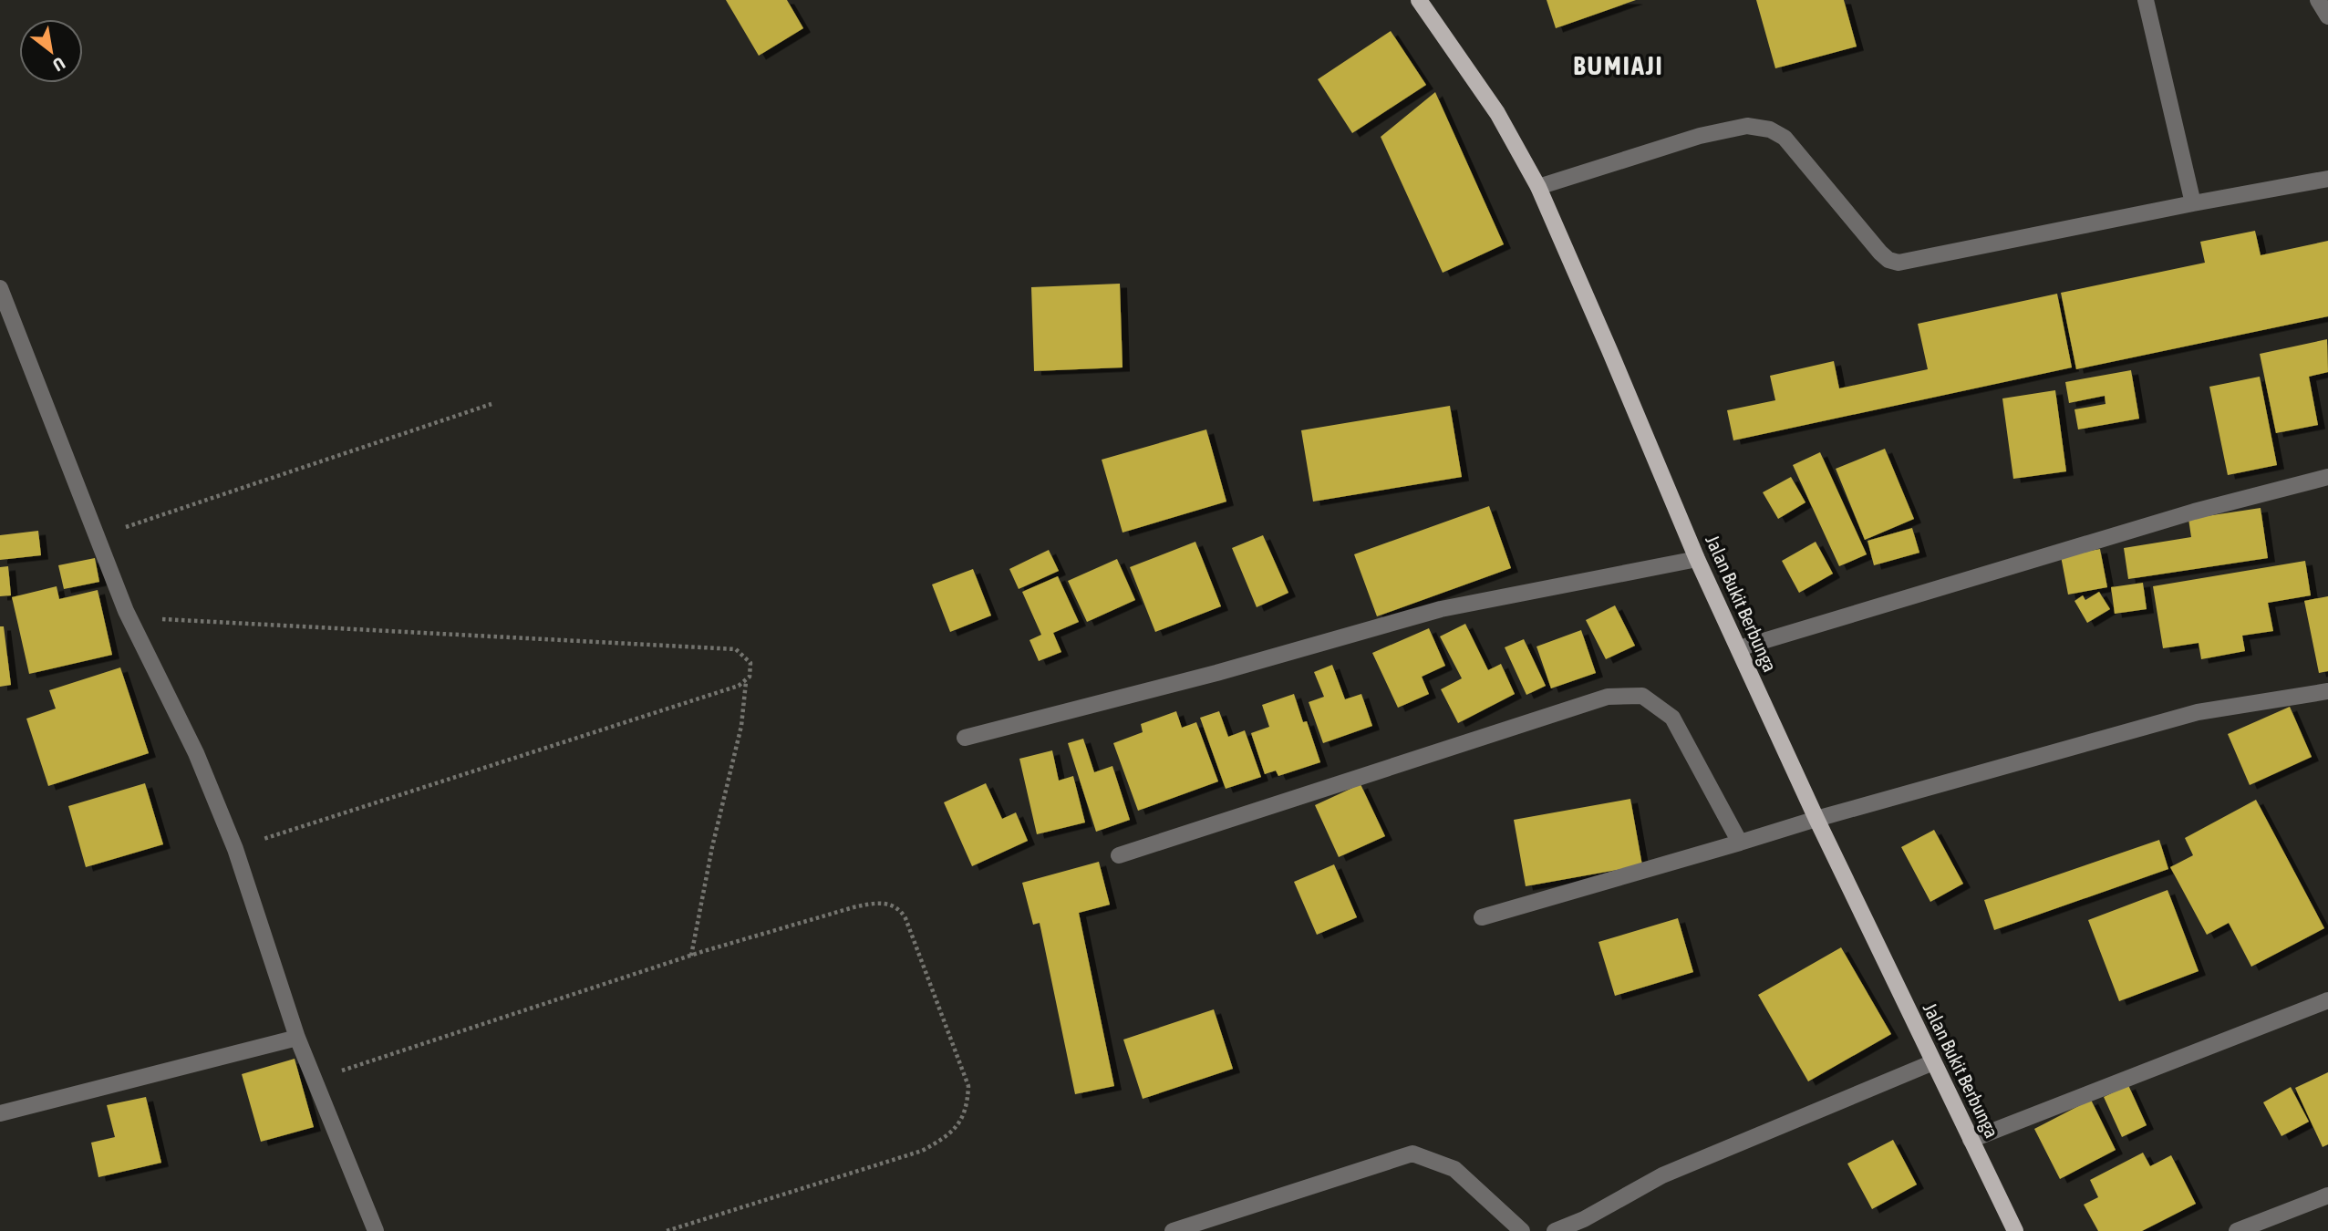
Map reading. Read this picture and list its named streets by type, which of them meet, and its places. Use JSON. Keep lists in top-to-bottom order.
{
  "streets": {
    "main road": ["Jalan Bukit Berbunga"]
  },
  "districts": ["BUMIAJI"],
  "north": "bottom right"
}
